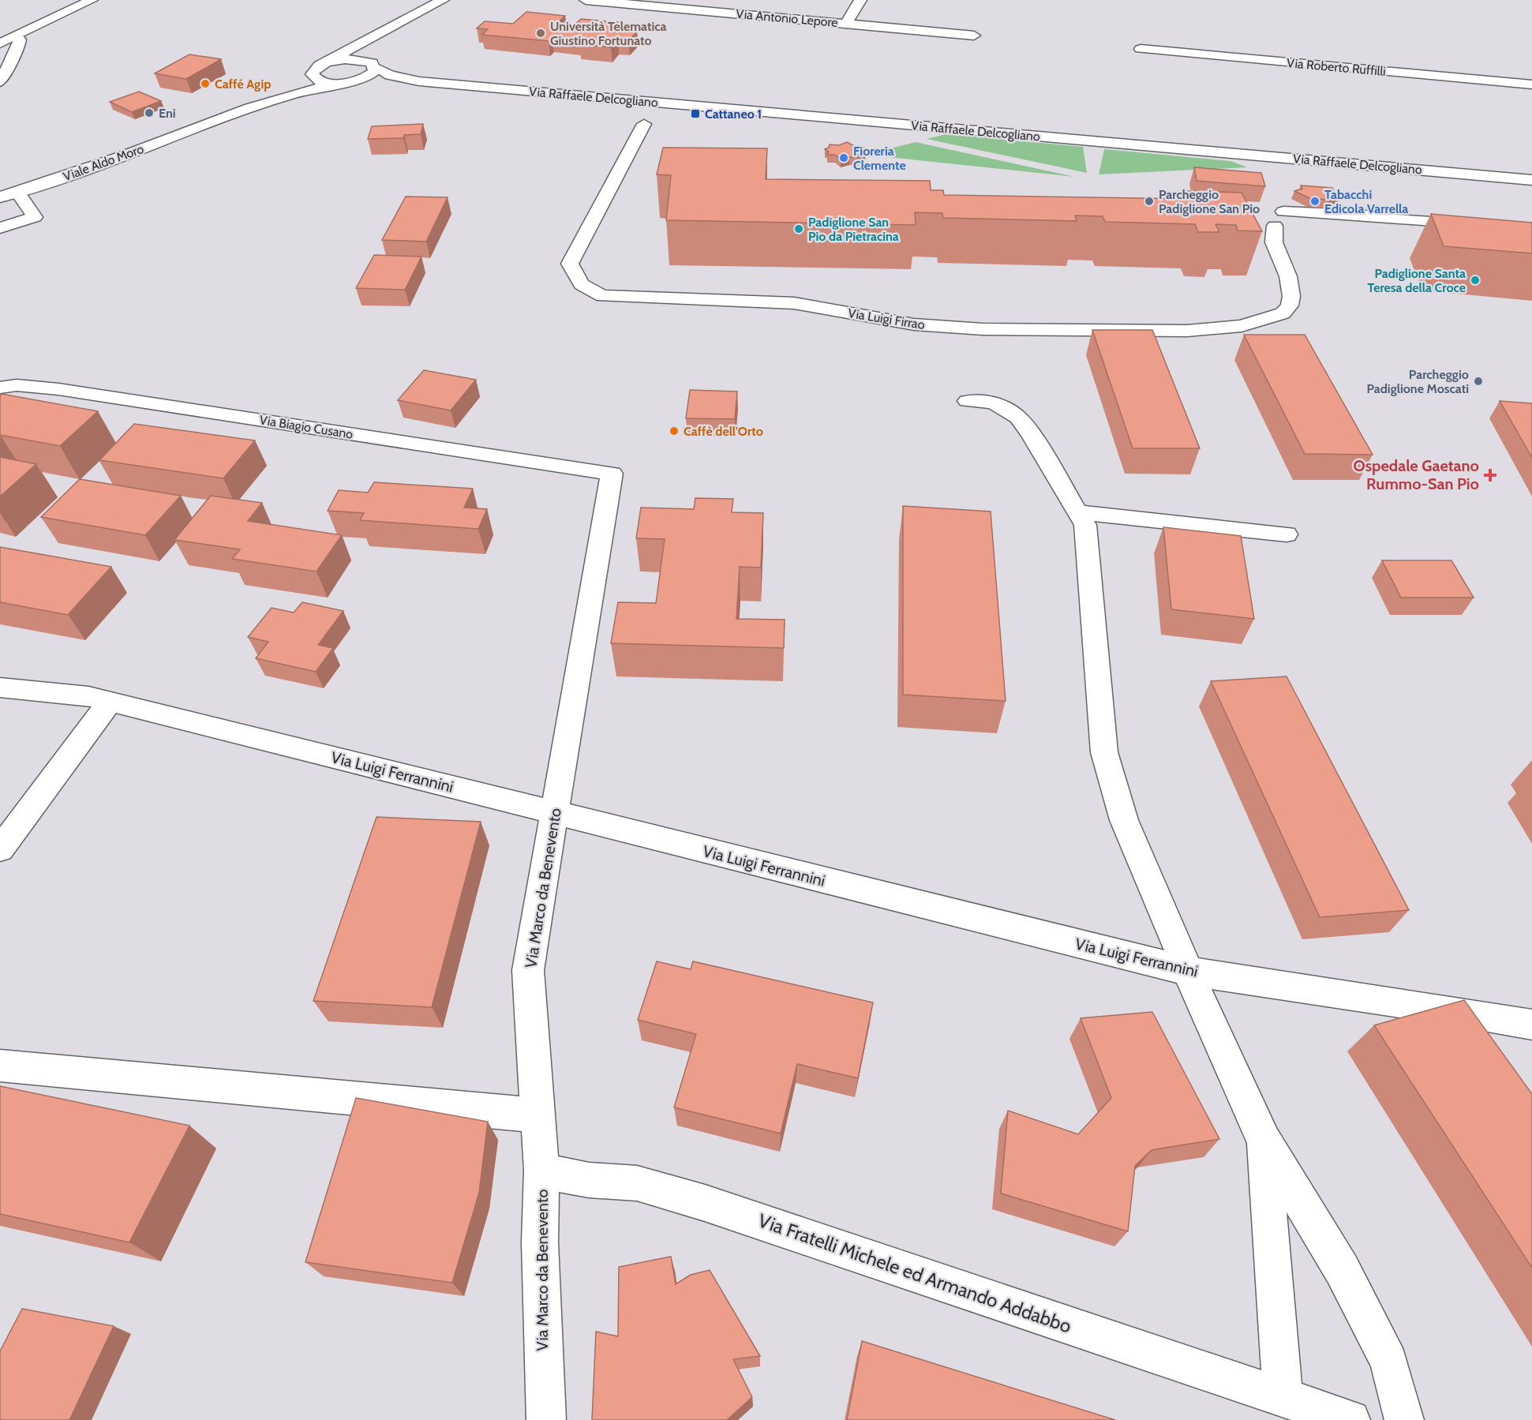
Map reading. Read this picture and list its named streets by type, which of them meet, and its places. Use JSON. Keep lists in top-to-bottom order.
{
  "streets": {
    "street": [
      "Via Antonio Lepore",
      "Via Roberto Ruffilli",
      "Via Raffaele Delcogliano",
      "Viale Aldo Moro",
      "Via Luigi Firrao",
      "Via Biagio Cusano",
      "Via Luigi Ferrannini",
      "Via Marco da Benevento",
      "Via Fratelli Michele ed Armando Addabbo"
    ]
  },
  "crossings": [
    ["Via Raffaele Delcogliano", "Viale Aldo Moro"],
    ["Via Biagio Cusano", "Via Marco da Benevento"],
    ["Via Luigi Ferrannini", "Via Marco da Benevento"],
    ["Via Marco da Benevento", "Via Fratelli Michele ed Armando Addabbo"]
  ],
  "places": {
    "other": [
      "Università Telematica Giustino Fortunato",
      "Caffé Agip",
      "Eni",
      "Fioreria Clemente",
      "Parcheggio Padiglione San Pio",
      "Tabacchi Edicola Varrella",
      "Padiglione San Pio da Pietracina",
      "Padiglione Santa Teresa della Croce",
      "Parcheggio Padiglione Moscati",
      "Caffè dell'Orto"
    ],
    "transit": ["Cattaneo 1"],
    "health": ["Ospedale Gaetano Rummo-San Pio"]
  }
}
